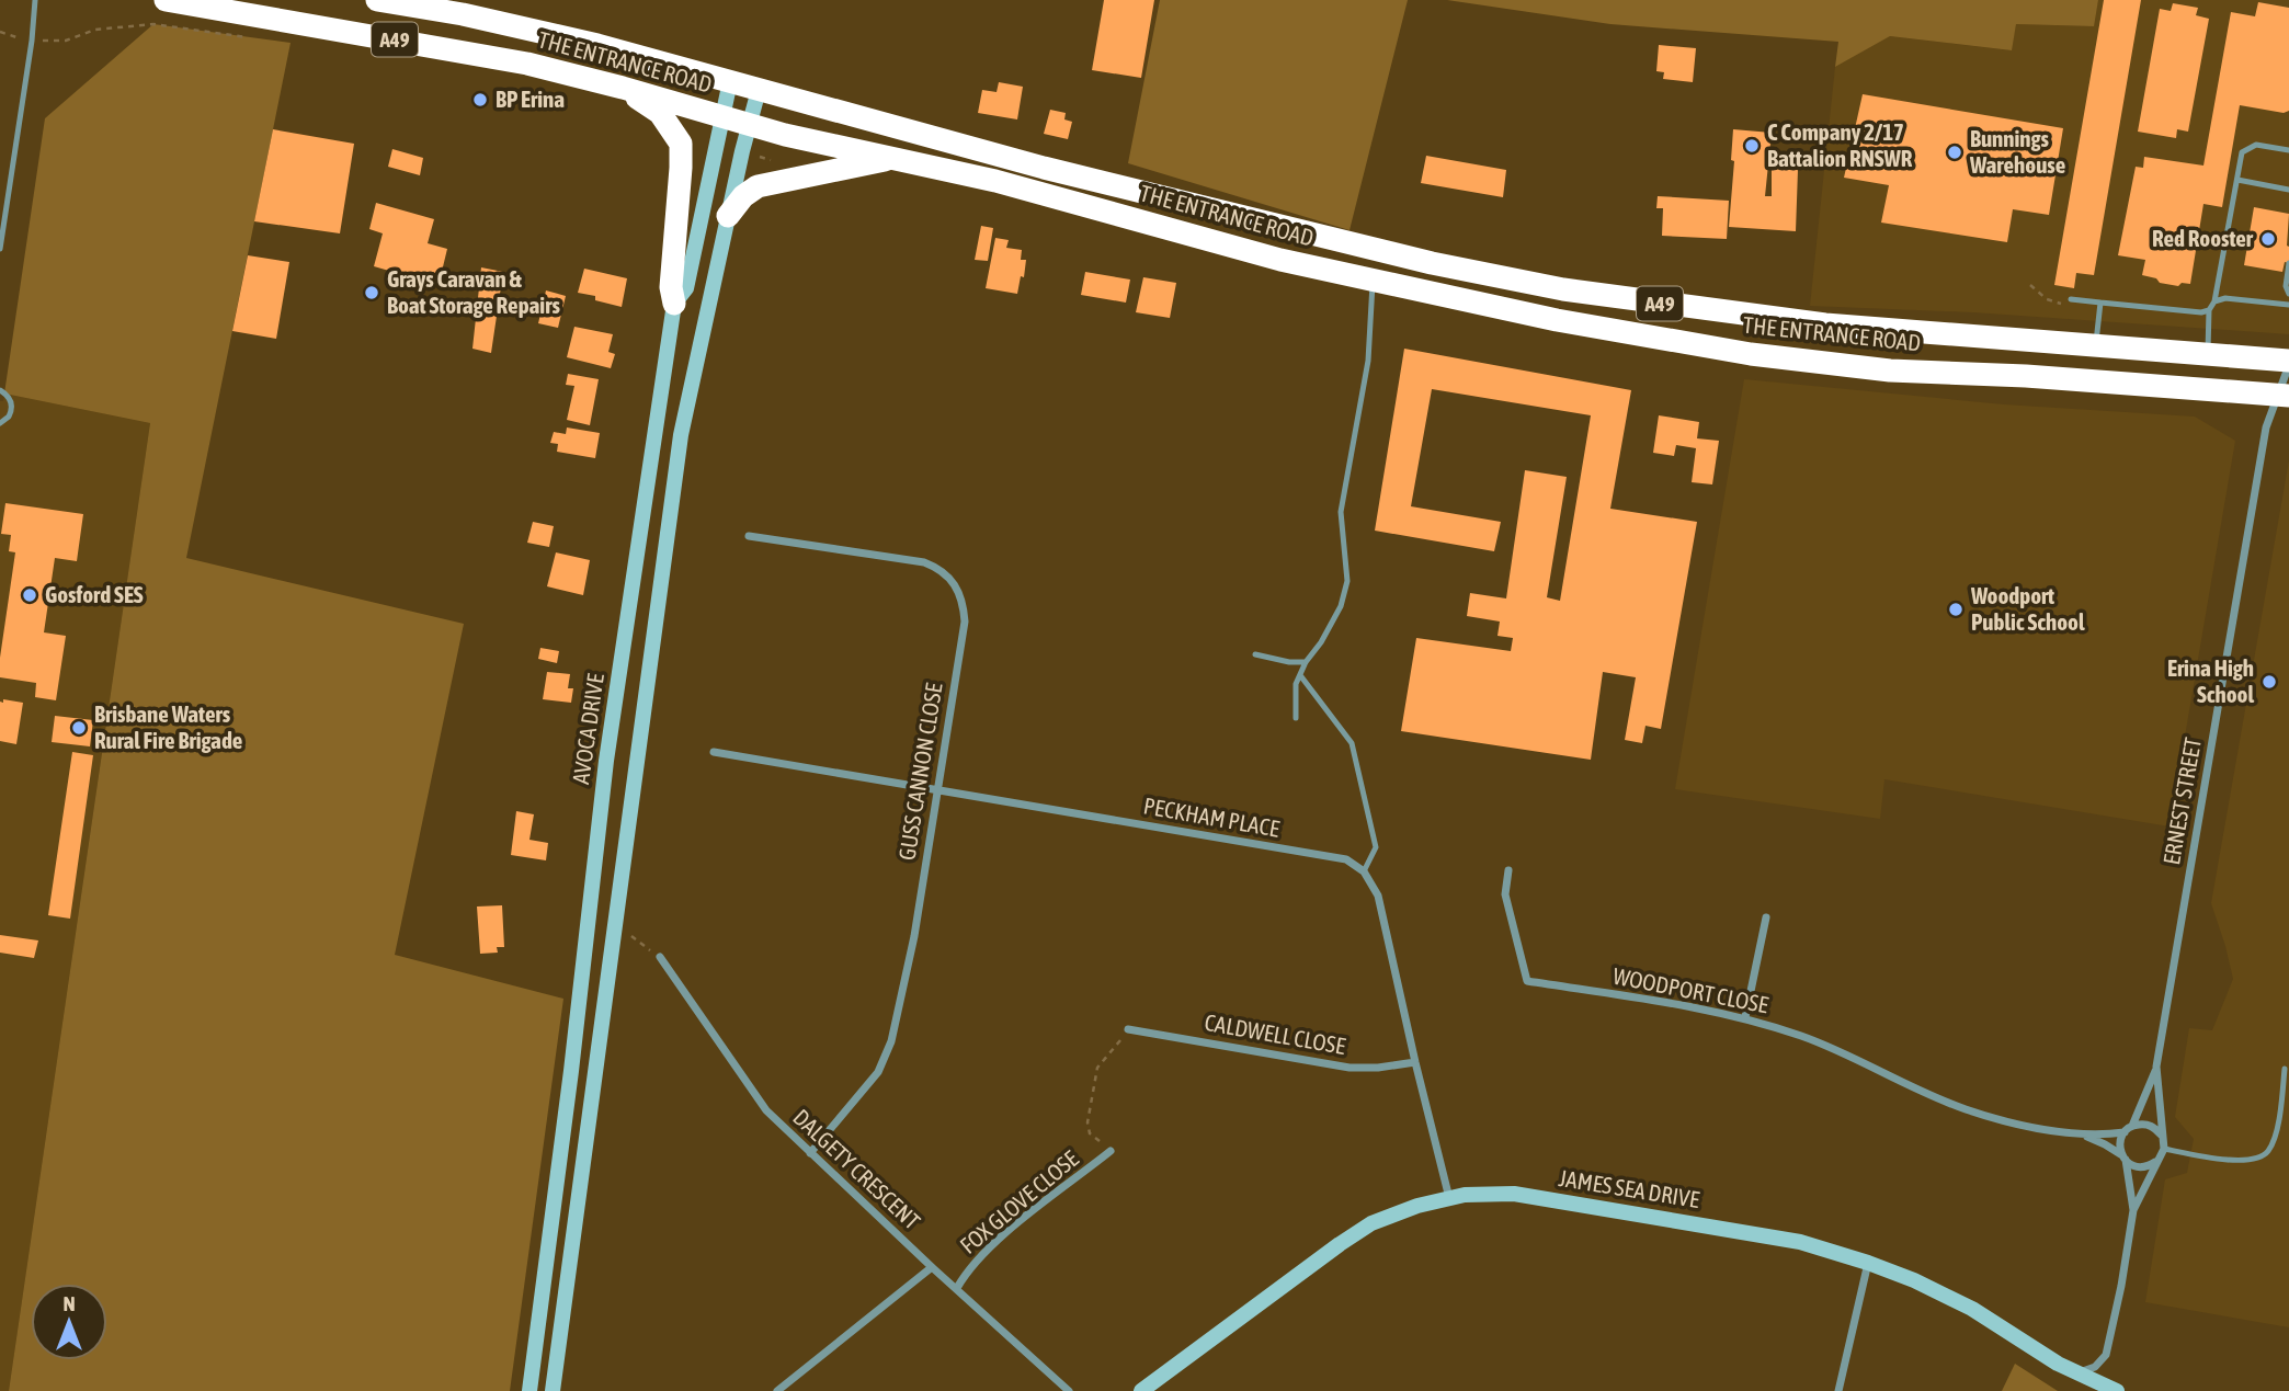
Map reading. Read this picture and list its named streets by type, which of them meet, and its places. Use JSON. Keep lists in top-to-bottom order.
{
  "streets": {
    "highway": ["A49", "THE ENTRANCE ROAD"],
    "main road": ["AVOCA DRIVE", "JAMES SEA DRIVE"],
    "street": [
      "GUSS CANNON CLOSE",
      "ERNEST STREET",
      "PECKHAM PLACE",
      "WOODPORT CLOSE",
      "CALDWELL CLOSE",
      "DALGETY CRESCENT",
      "FOX GLOVE CLOSE"
    ]
  },
  "crossings": [
    ["THE ENTRANCE ROAD", "AVOCA DRIVE"],
    ["THE ENTRANCE ROAD", "ERNEST STREET"],
    ["GUSS CANNON CLOSE", "PECKHAM PLACE"],
    ["GUSS CANNON CLOSE", "DALGETY CRESCENT"],
    ["ERNEST STREET", "WOODPORT CLOSE"],
    ["DALGETY CRESCENT", "FOX GLOVE CLOSE"]
  ],
  "places": [
    "BP Erina",
    "C Company 2/17 Battalion RNSWR",
    "Bunnings Warehouse",
    "Red Rooster",
    "Grays Caravan & Boat Storage Repairs",
    "Gosford SES",
    "Woodport Public School",
    "Erina High School",
    "Brisbane Waters Rural Fire Brigade"
  ],
  "north": "top"
}
